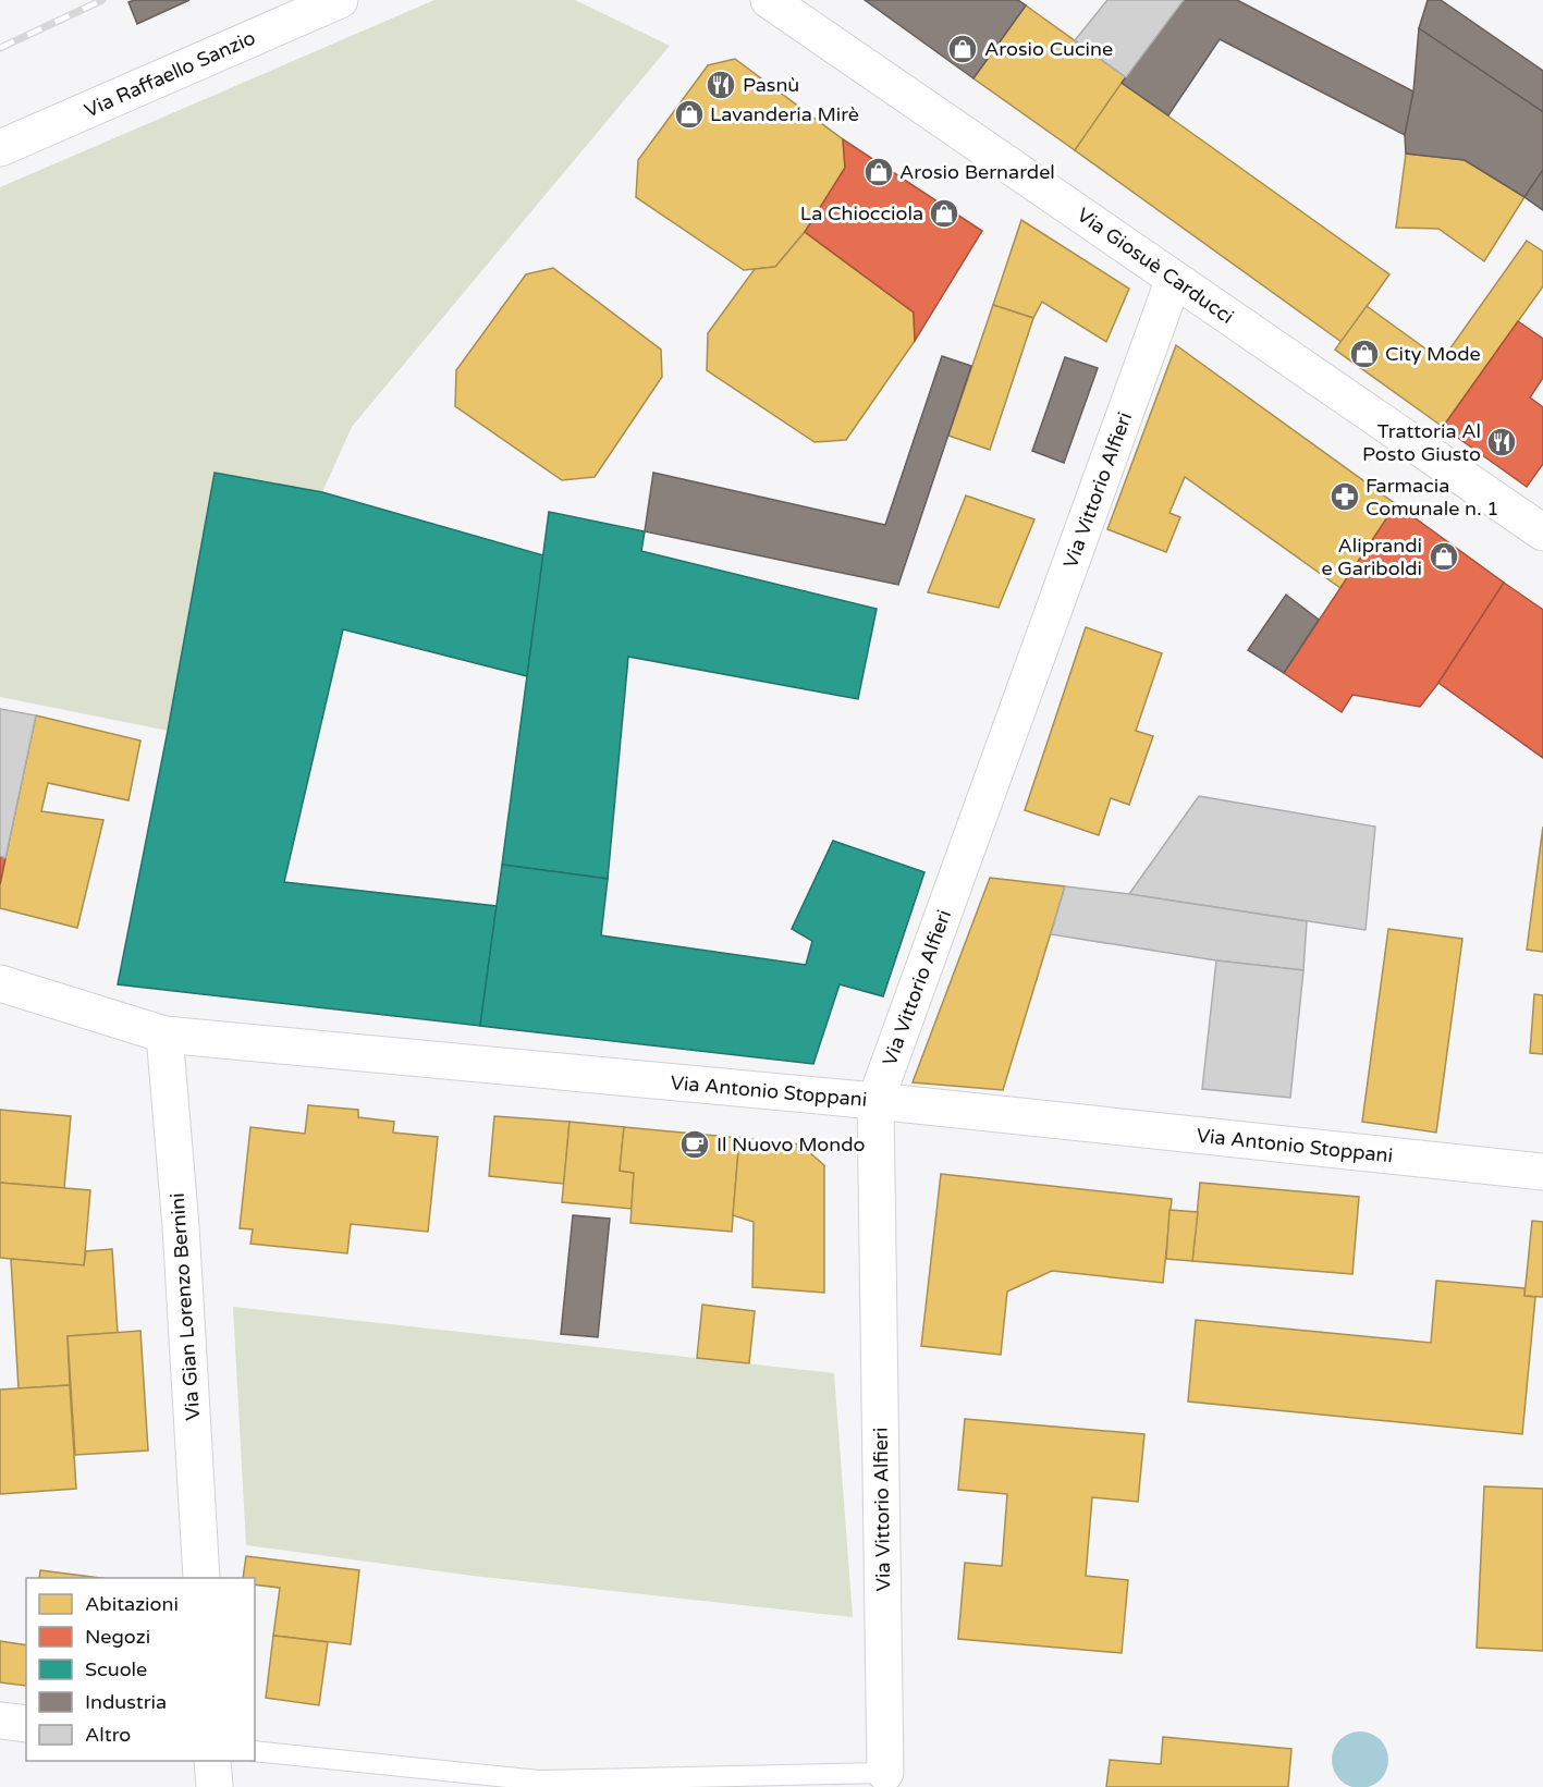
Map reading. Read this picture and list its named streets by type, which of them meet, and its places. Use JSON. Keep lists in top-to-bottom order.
{
  "streets": {
    "street": [
      "Via Raffaello Sanzio",
      "Via Giosuè Carducci",
      "Via Vittorio Alfieri",
      "Via Antonio Stoppani",
      "Via Gian Lorenzo Bernini"
    ]
  },
  "crossings": [
    ["Via Giosuè Carducci", "Via Vittorio Alfieri"],
    ["Via Vittorio Alfieri", "Via Antonio Stoppani"],
    ["Via Antonio Stoppani", "Via Gian Lorenzo Bernini"]
  ],
  "places": {
    "shop": [
      "Arosio Cucine",
      "Lavanderia Mirè",
      "Arosio Bernardel",
      "La Chiocciola",
      "City Mode",
      "Aliprandi e Gariboldi"
    ],
    "restaurant": ["Pasnù", "Trattoria Al Posto Giusto"],
    "pharmacy": ["Farmacia Comunale n. 1"],
    "cafe": ["Il Nuovo Mondo"]
  },
  "legend": [
    "Abitazioni",
    "Negozi",
    "Scuole",
    "Industria",
    "Altro"
  ]
}
